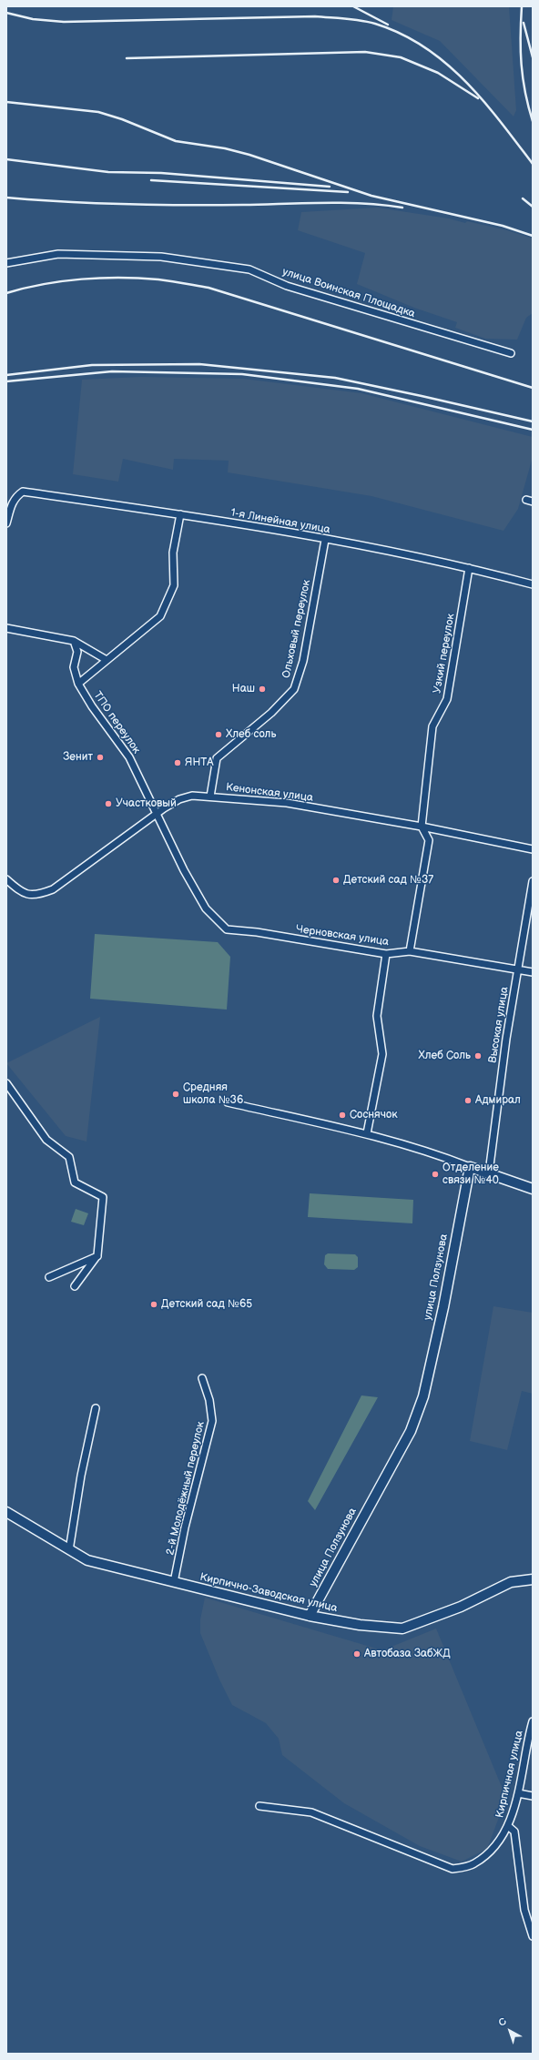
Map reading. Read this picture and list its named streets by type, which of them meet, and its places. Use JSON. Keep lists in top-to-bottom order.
{
  "streets": {
    "street": [
      "улица Воинская Площадка",
      "1-я Линейная улица",
      "Ольховый переулок",
      "Узкий переулок",
      "ТПО переулок",
      "Кенонская улица",
      "Черновская улица",
      "Высокая улица",
      "улица Ползунова",
      "2-й Молодёжный переулок",
      "Кирпично-Заводская улица",
      "Кирпичная улица"
    ]
  },
  "crossings": [
    ["1-я Линейная улица", "Ольховый переулок"],
    ["1-я Линейная улица", "Узкий переулок"],
    ["Ольховый переулок", "Кенонская улица"],
    ["Узкий переулок", "Кенонская улица"],
    ["ТПО переулок", "Кенонская улица"],
    ["ТПО переулок", "Черновская улица"],
    ["Черновская улица", "Высокая улица"],
    ["улица Ползунова", "Кирпично-Заводская улица"],
    ["2-й Молодёжный переулок", "Кирпично-Заводская улица"]
  ],
  "places": [
    "Наш",
    "Хлеб соль",
    "Зенит",
    "ЯНТА",
    "Участковый",
    "Детский сад №37",
    "Хлеб Соль",
    "Средняя школа №36",
    "Адмирал",
    "Соснячок",
    "Отделение связи №40",
    "Детский сад №65",
    "Автобаза ЗабЖД"
  ],
  "north": "top left"
}
